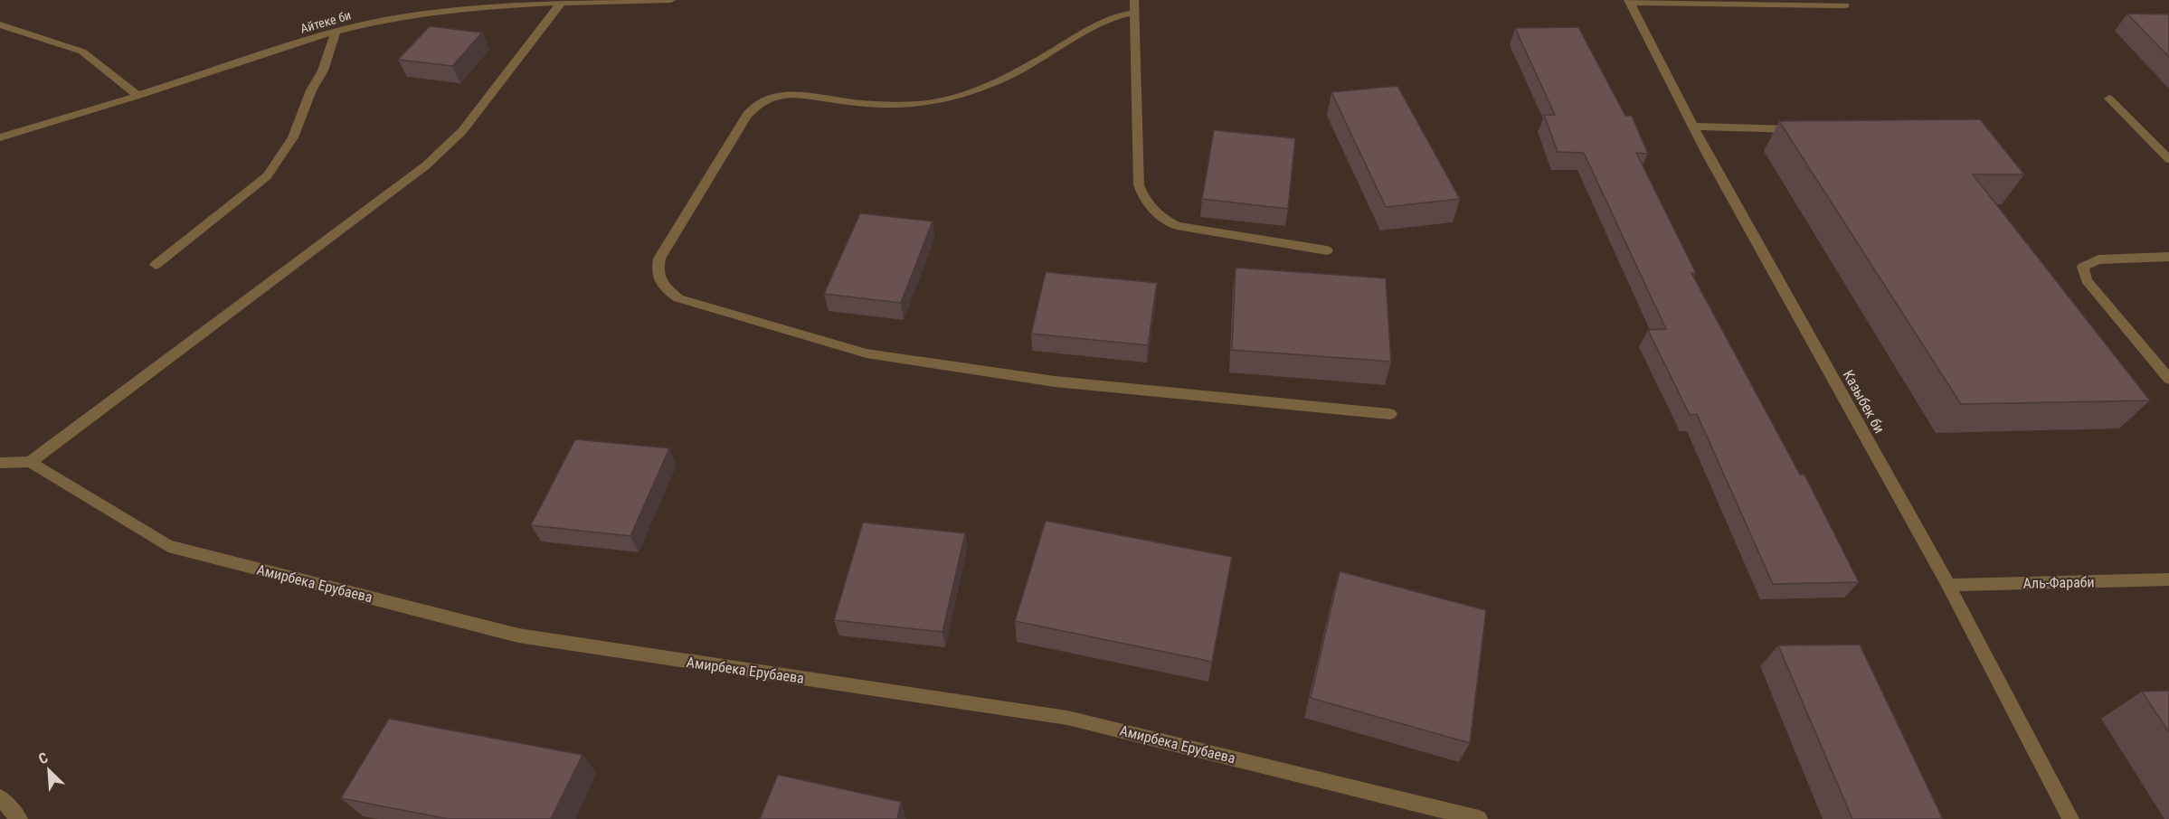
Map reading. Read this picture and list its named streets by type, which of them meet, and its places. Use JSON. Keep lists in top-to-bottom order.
{
  "streets": {
    "street": [
      "Айтеке би",
      "Казыбек би",
      "Аль-Фараби",
      "Амирбека Ерубаева"
    ]
  },
  "crossings": [
    ["Казыбек би", "Аль-Фараби"]
  ],
  "north": "top left"
}
